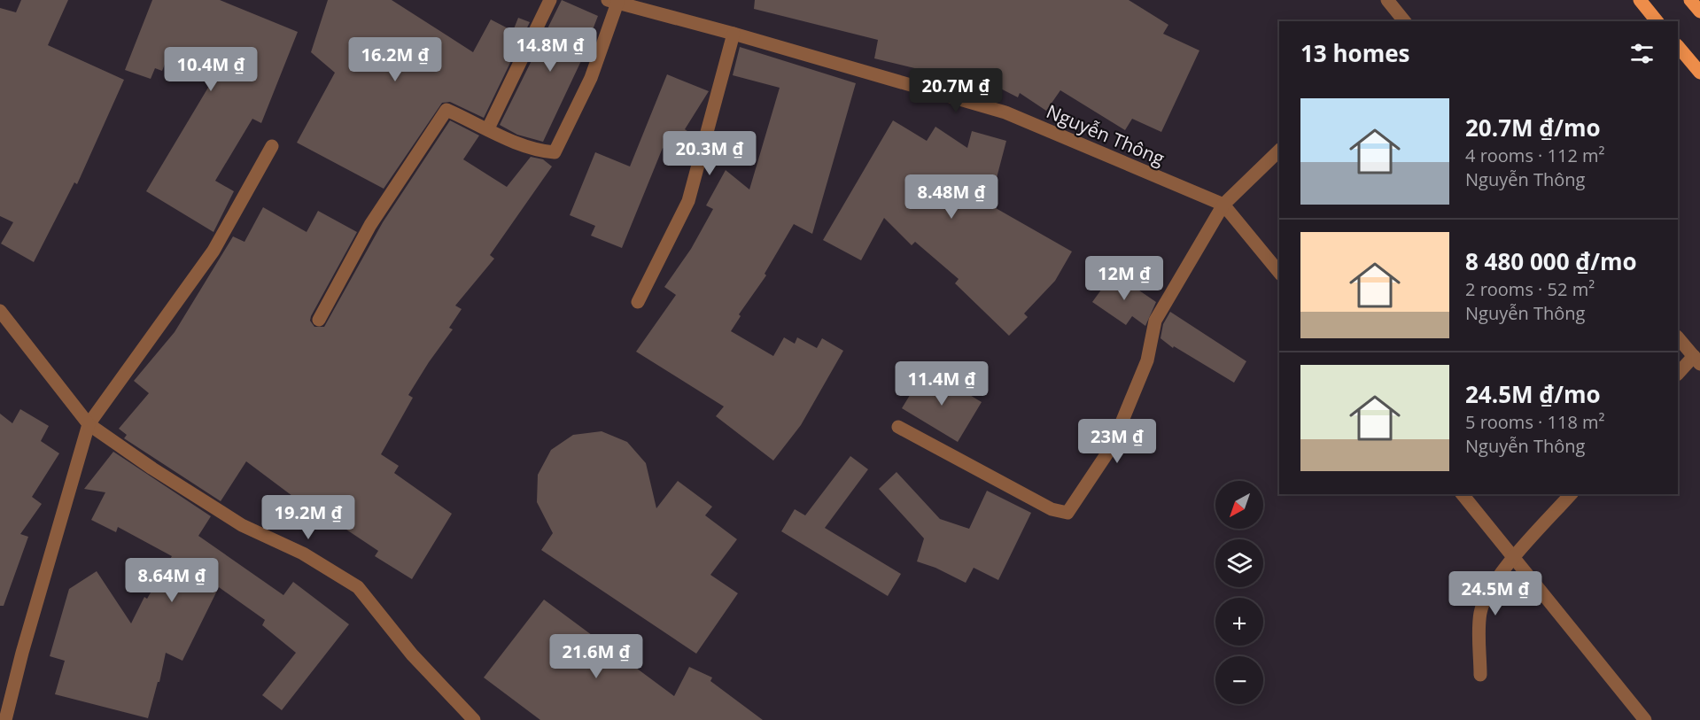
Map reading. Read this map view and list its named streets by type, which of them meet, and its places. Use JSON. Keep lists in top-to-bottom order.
{
  "streets": {
    "street": ["Nguyễn Thông"]
  },
  "north": "bottom left",
  "page": {
    "heading": "13 homes",
    "price": [
      "14.8M ₫",
      "16.2M ₫",
      "10.4M ₫",
      "20.7M ₫",
      "20.3M ₫",
      "8.48M ₫",
      "12M ₫",
      "11.4M ₫",
      "23M ₫",
      "19.2M ₫",
      "8.64M ₫",
      "24.5M ₫",
      "21.6M ₫"
    ],
    "list": [
      {
        "name": "20.7M ₫/mo",
        "note": "4 rooms · 112 m² · Nguyễn Thông"
      },
      {
        "name": "8 480 000 ₫/mo",
        "note": "2 rooms · 52 m² · Nguyễn Thông"
      },
      {
        "name": "24.5M ₫/mo",
        "note": "5 rooms · 118 m² · Nguyễn Thông"
      }
    ],
    "map_buttons": ["+", "−"]
  }
}
